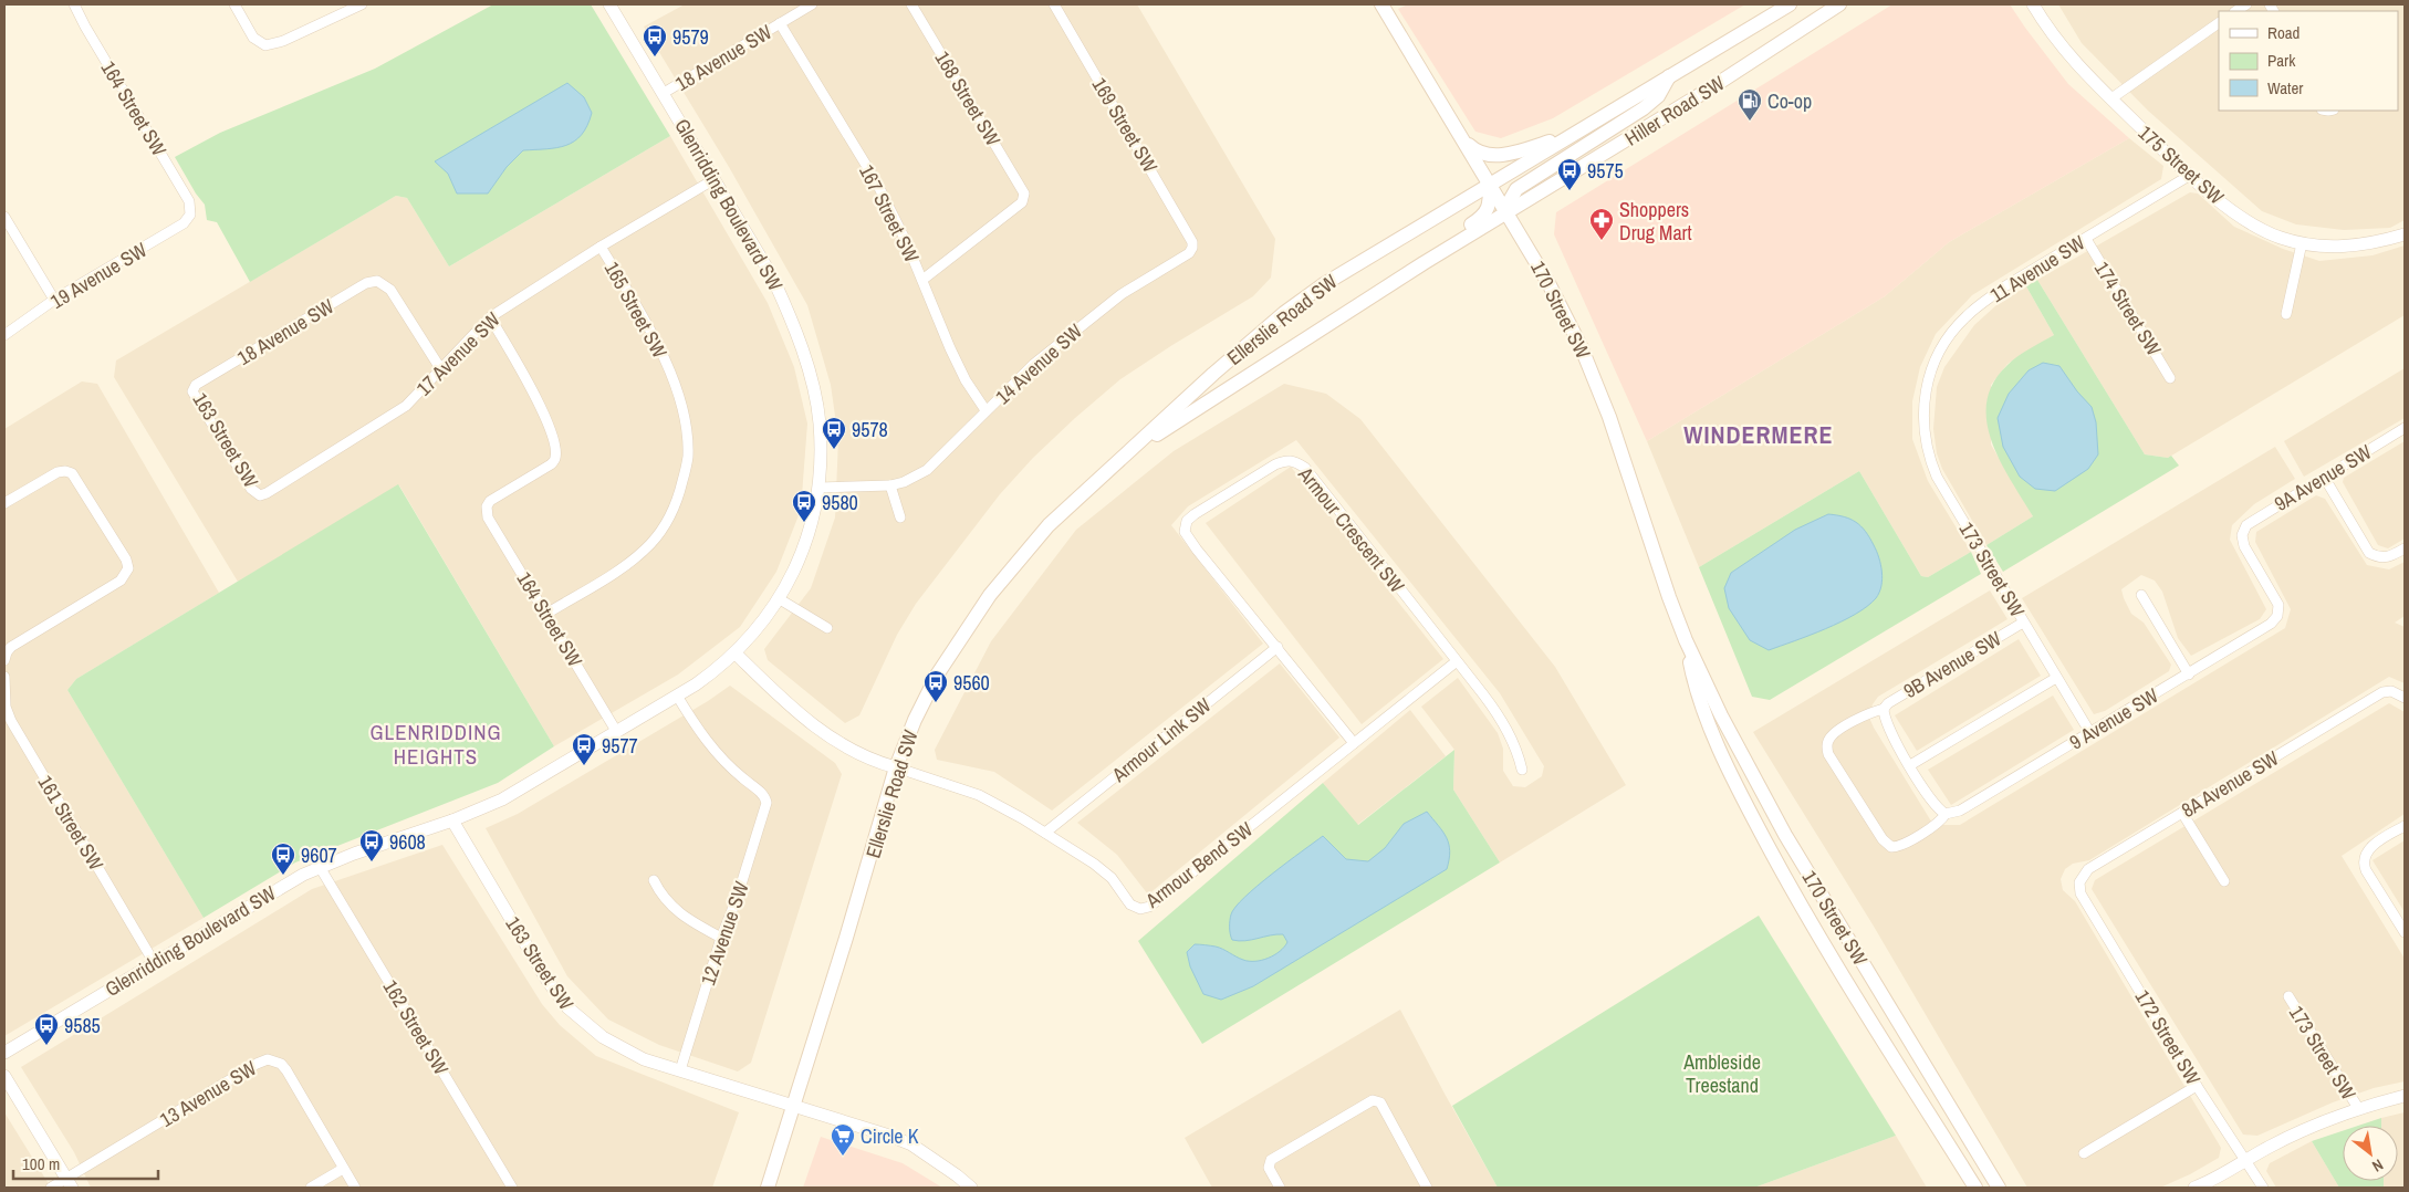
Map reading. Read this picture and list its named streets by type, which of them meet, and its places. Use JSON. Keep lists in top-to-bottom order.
{
  "streets": {
    "main road": ["Hiller Road SW", "170 Street SW", "Ellerslie Road SW"],
    "street": [
      "18 Avenue SW",
      "168 Street SW",
      "164 Street SW",
      "169 Street SW",
      "175 Street SW",
      "Glenridding Boulevard SW",
      "167 Street SW",
      "11 Avenue SW",
      "19 Avenue SW",
      "174 Street SW",
      "165 Street SW",
      "17 Avenue SW",
      "14 Avenue SW",
      "163 Street SW",
      "9A Avenue SW",
      "Armour Crescent SW",
      "173 Street SW",
      "9B Avenue SW",
      "9 Avenue SW",
      "Armour Link SW",
      "8A Avenue SW",
      "161 Street SW",
      "Armour Bend SW",
      "12 Avenue SW",
      "162 Street SW",
      "172 Street SW",
      "13 Avenue SW"
    ]
  },
  "crossings": [
    ["18 Avenue SW", "Glenridding Boulevard SW"],
    ["18 Avenue SW", "167 Street SW"],
    ["18 Avenue SW", "17 Avenue SW"],
    ["18 Avenue SW", "163 Street SW"],
    ["168 Street SW", "167 Street SW"],
    ["164 Street SW", "Glenridding Boulevard SW"],
    ["164 Street SW", "19 Avenue SW"],
    ["164 Street SW", "165 Street SW"],
    ["164 Street SW", "17 Avenue SW"],
    ["Hiller Road SW", "170 Street SW"],
    ["Hiller Road SW", "Ellerslie Road SW"],
    ["169 Street SW", "14 Avenue SW"],
    ["175 Street SW", "11 Avenue SW"],
    ["Glenridding Boulevard SW", "17 Avenue SW"],
    ["Glenridding Boulevard SW", "14 Avenue SW"],
    ["Glenridding Boulevard SW", "163 Street SW"],
    ["Glenridding Boulevard SW", "161 Street SW"],
    ["Glenridding Boulevard SW", "12 Avenue SW"],
    ["Glenridding Boulevard SW", "162 Street SW"],
    ["167 Street SW", "14 Avenue SW"],
    ["11 Avenue SW", "174 Street SW"],
    ["11 Avenue SW", "173 Street SW"],
    ["165 Street SW", "17 Avenue SW"],
    ["170 Street SW", "Ellerslie Road SW"],
    ["Ellerslie Road SW", "163 Street SW"],
    ["Ellerslie Road SW", "Armour Bend SW"],
    ["17 Avenue SW", "163 Street SW"],
    ["163 Street SW", "12 Avenue SW"],
    ["9A Avenue SW", "9 Avenue SW"],
    ["Armour Crescent SW", "Armour Link SW"],
    ["Armour Crescent SW", "Armour Bend SW"],
    ["173 Street SW", "9B Avenue SW"],
    ["173 Street SW", "9 Avenue SW"],
    ["9B Avenue SW", "9 Avenue SW"],
    ["Armour Link SW", "Armour Bend SW"],
    ["8A Avenue SW", "172 Street SW"]
  ],
  "districts": ["WINDERMERE", "GLENRIDDING HEIGHTS"],
  "parks": ["Ambleside Treestand"],
  "places": {
    "bus stop": [
      "9579",
      "9575",
      "9578",
      "9580",
      "9560",
      "9577",
      "9608",
      "9607",
      "9585"
    ],
    "fuel station": ["Co-op"],
    "pharmacy": ["Shoppers Drug Mart"],
    "supermarket": ["Circle K"]
  },
  "legend": ["Road", "Park", "Water"],
  "scale_bar": "100 m",
  "north": "bottom right"
}
